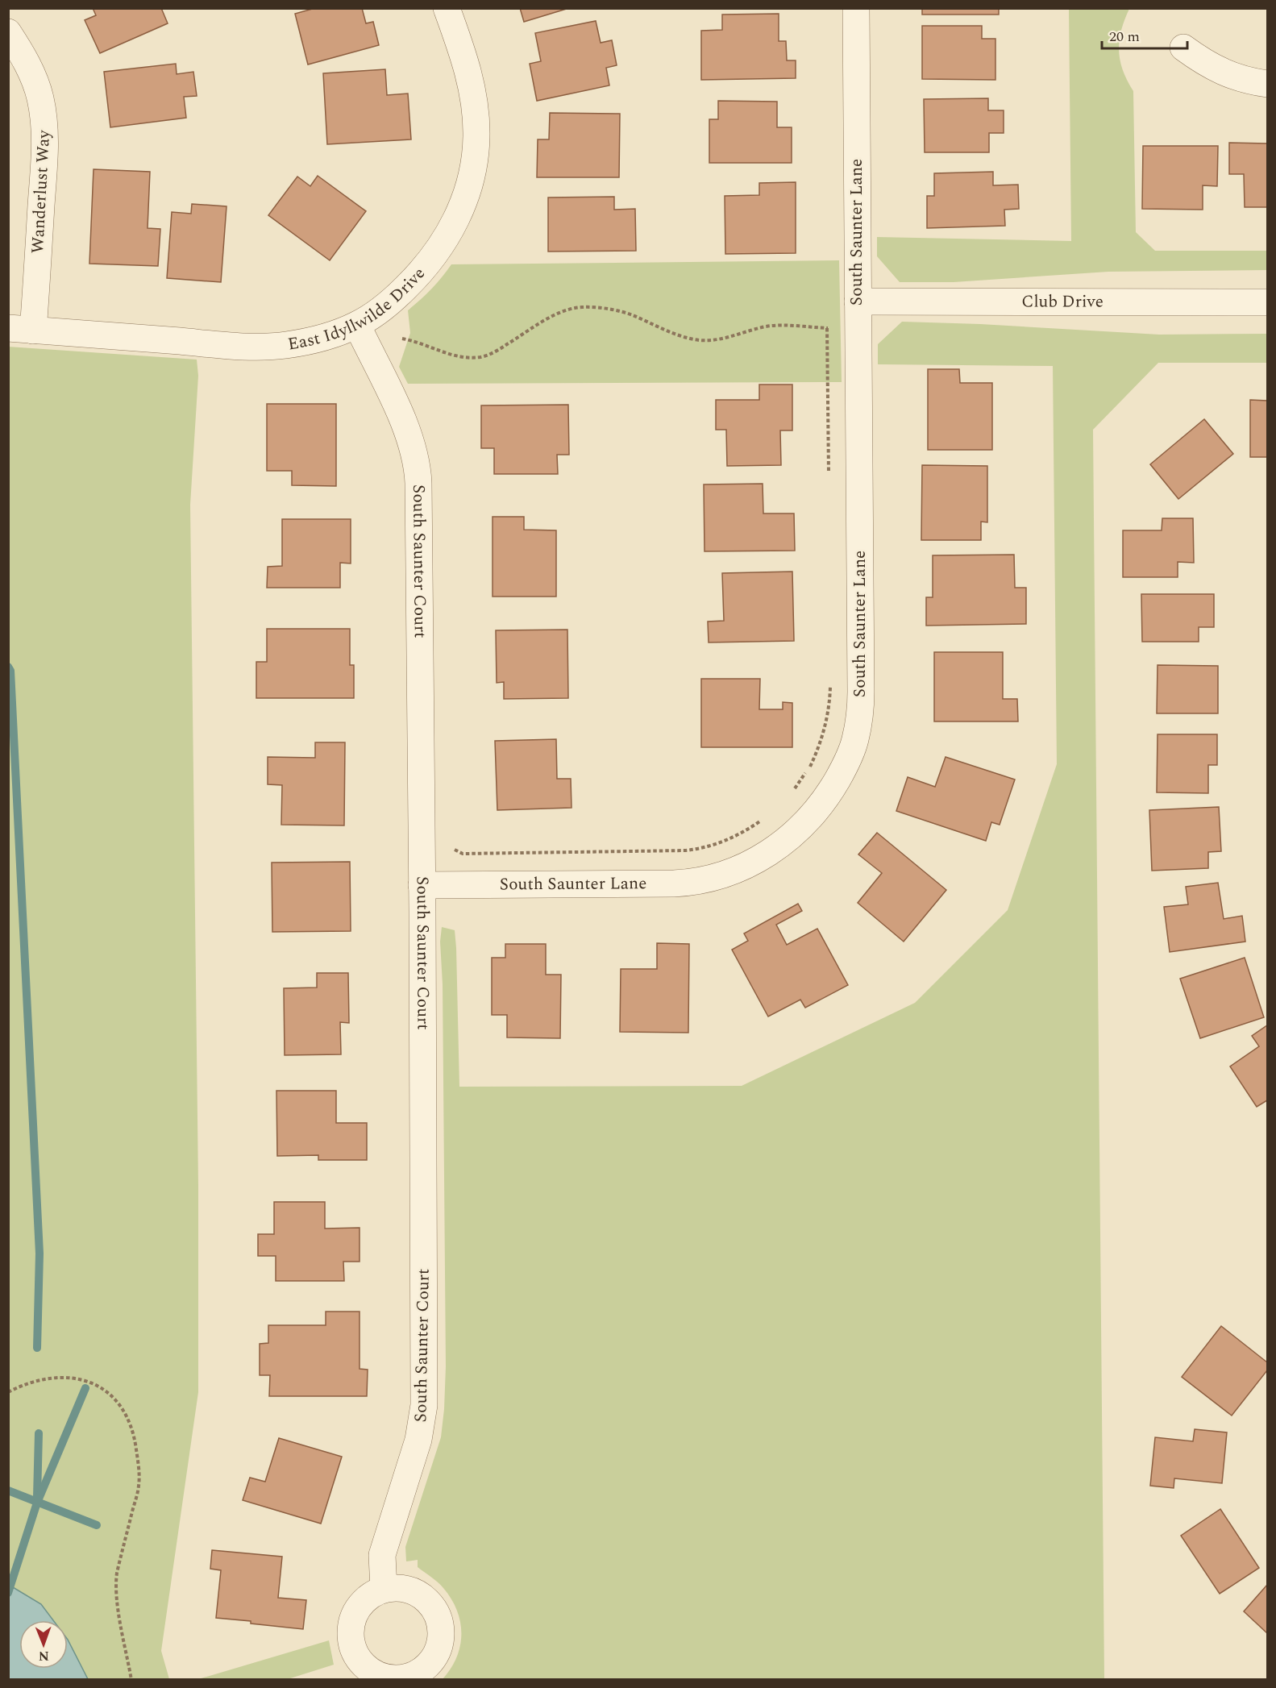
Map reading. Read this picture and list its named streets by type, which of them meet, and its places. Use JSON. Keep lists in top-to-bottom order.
{
  "streets": {
    "street": [
      "Wanderlust Way",
      "South Saunter Lane",
      "Club Drive",
      "East Idyllwilde Drive",
      "South Saunter Court"
    ]
  },
  "crossings": [
    ["Wanderlust Way", "East Idyllwilde Drive"],
    ["South Saunter Lane", "Club Drive"],
    ["South Saunter Lane", "South Saunter Court"],
    ["East Idyllwilde Drive", "South Saunter Court"]
  ],
  "scale_bar": "20 m",
  "north": "bottom"
}
